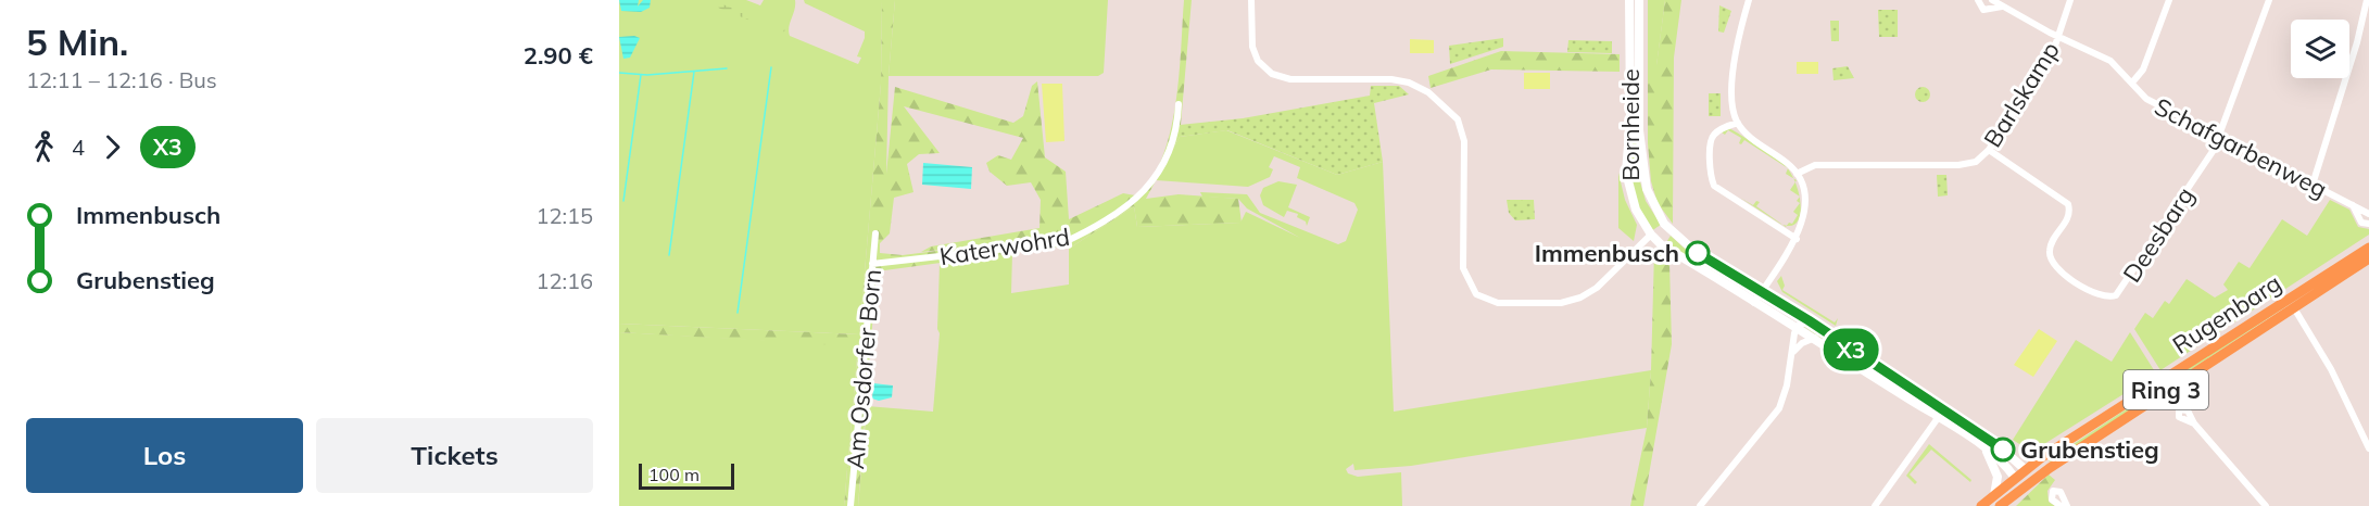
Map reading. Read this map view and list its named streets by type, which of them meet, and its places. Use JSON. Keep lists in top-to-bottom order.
{
  "streets": {
    "main road": ["Rugenbarg", "Ring 3"],
    "street": [
      "Barlskamp",
      "Bornheide",
      "Schafgarbenweg",
      "Deesbarg",
      "Katerwohrd",
      "Am Osdorfer Born"
    ]
  },
  "crossings": [
    ["Barlskamp", "Schafgarbenweg"],
    ["Barlskamp", "Deesbarg"],
    ["Bornheide", "Rugenbarg"],
    ["Schafgarbenweg", "Deesbarg"],
    ["Katerwohrd", "Am Osdorfer Born"]
  ],
  "places": ["Immenbusch", "Grubenstieg"],
  "lines": ["bus line X3"],
  "scale_bar": "100 m",
  "page": {
    "heading": ["5 Min.", "12:11 – 12:16 · Bus", "2.90 €"],
    "on_map": "X3",
    "legs": ["4", "X3"],
    "list": [
      {
        "name": "Immenbusch",
        "value": "12:15"
      },
      {
        "name": "Grubenstieg",
        "value": "12:16"
      }
    ],
    "buttons": ["Los", "Tickets"],
    "scale": "100 m"
  }
}
